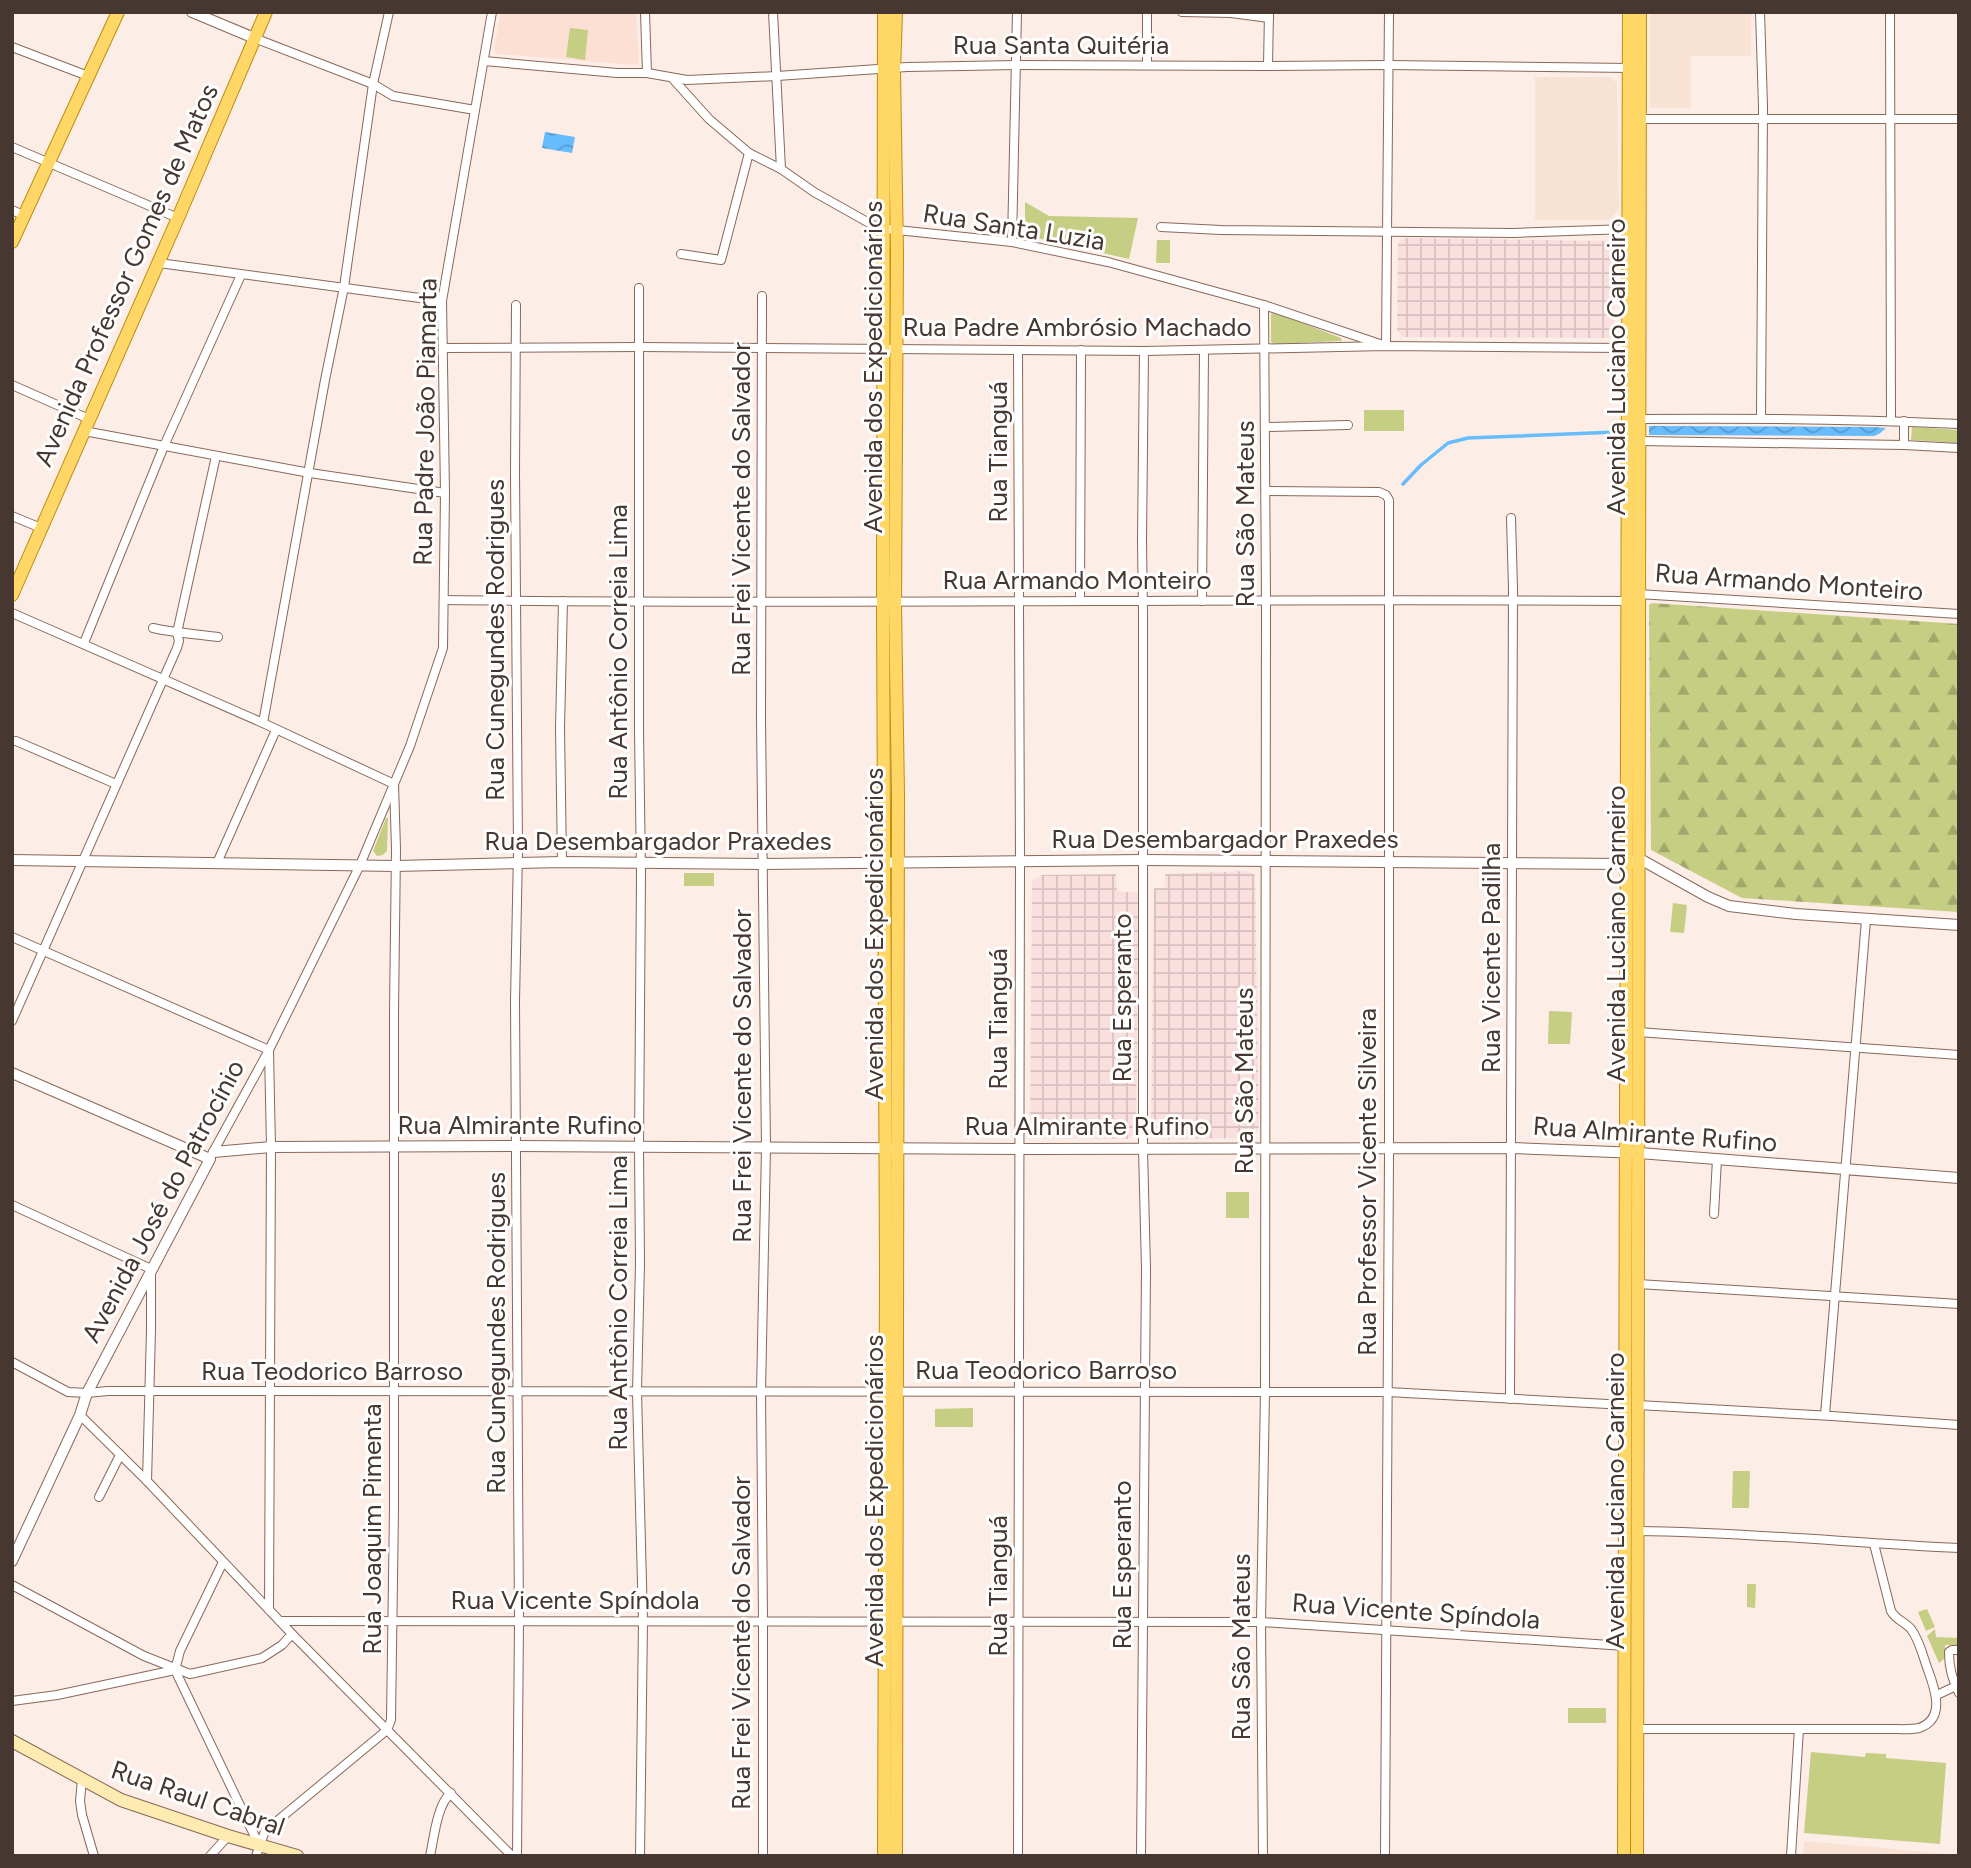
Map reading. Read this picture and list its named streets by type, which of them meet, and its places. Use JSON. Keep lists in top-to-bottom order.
{
  "streets": {
    "main road": [
      "Avenida Professor Gomes de Matos",
      "Avenida dos Expedicionários",
      "Avenida Luciano Carneiro",
      "Rua Raul Cabral"
    ],
    "street": [
      "Rua Santa Quitéria",
      "Rua Santa Luzia",
      "Rua Padre Ambrósio Machado",
      "Rua Padre João Piamarta",
      "Rua Tianguá",
      "Rua Frei Vicente do Salvador",
      "Rua São Mateus",
      "Rua Armando Monteiro",
      "Rua Cunegundes Rodrigues",
      "Rua Antônio Correia Lima",
      "Rua Desembargador Praxedes",
      "Rua Vicente Padilha",
      "Rua Esperanto",
      "Rua Almirante Rufino",
      "Rua Professor Vicente Silveira",
      "Avenida José do Patrocínio",
      "Rua Teodorico Barroso",
      "Rua Joaquim Pimenta",
      "Rua Vicente Spíndola"
    ]
  },
  "crossings": [
    ["Rua Santa Quitéria", "Rua Santa Luzia"],
    ["Rua Santa Quitéria", "Avenida dos Expedicionários"],
    ["Rua Santa Quitéria", "Avenida Luciano Carneiro"],
    ["Rua Santa Quitéria", "Rua Padre João Piamarta"],
    ["Rua Santa Luzia", "Rua Padre Ambrósio Machado"],
    ["Rua Santa Luzia", "Avenida dos Expedicionários"],
    ["Rua Santa Luzia", "Rua São Mateus"],
    ["Rua Padre Ambrósio Machado", "Avenida dos Expedicionários"],
    ["Rua Padre Ambrósio Machado", "Avenida Luciano Carneiro"],
    ["Rua Padre Ambrósio Machado", "Rua Padre João Piamarta"],
    ["Rua Padre Ambrósio Machado", "Rua Tianguá"],
    ["Rua Padre Ambrósio Machado", "Rua Frei Vicente do Salvador"],
    ["Rua Padre Ambrósio Machado", "Rua São Mateus"],
    ["Rua Padre Ambrósio Machado", "Rua Cunegundes Rodrigues"],
    ["Rua Padre Ambrósio Machado", "Rua Antônio Correia Lima"],
    ["Rua Padre Ambrósio Machado", "Rua Esperanto"],
    ["Avenida dos Expedicionários", "Rua Armando Monteiro"],
    ["Avenida dos Expedicionários", "Rua Desembargador Praxedes"],
    ["Avenida dos Expedicionários", "Rua Almirante Rufino"],
    ["Avenida dos Expedicionários", "Rua Teodorico Barroso"],
    ["Avenida dos Expedicionários", "Rua Vicente Spíndola"],
    ["Avenida Luciano Carneiro", "Rua Armando Monteiro"],
    ["Avenida Luciano Carneiro", "Rua Desembargador Praxedes"],
    ["Avenida Luciano Carneiro", "Rua Almirante Rufino"],
    ["Avenida Luciano Carneiro", "Rua Teodorico Barroso"],
    ["Avenida Luciano Carneiro", "Rua Vicente Spíndola"],
    ["Rua Padre João Piamarta", "Rua Armando Monteiro"],
    ["Rua Padre João Piamarta", "Rua Desembargador Praxedes"],
    ["Rua Padre João Piamarta", "Avenida José do Patrocínio"],
    ["Rua Padre João Piamarta", "Rua Joaquim Pimenta"],
    ["Rua Tianguá", "Rua Armando Monteiro"],
    ["Rua Tianguá", "Rua Desembargador Praxedes"],
    ["Rua Tianguá", "Rua Almirante Rufino"],
    ["Rua Tianguá", "Rua Teodorico Barroso"],
    ["Rua Tianguá", "Rua Vicente Spíndola"],
    ["Rua Frei Vicente do Salvador", "Rua Armando Monteiro"],
    ["Rua Frei Vicente do Salvador", "Rua Desembargador Praxedes"],
    ["Rua Frei Vicente do Salvador", "Rua Almirante Rufino"],
    ["Rua Frei Vicente do Salvador", "Rua Teodorico Barroso"],
    ["Rua Frei Vicente do Salvador", "Rua Vicente Spíndola"],
    ["Rua São Mateus", "Rua Armando Monteiro"],
    ["Rua São Mateus", "Rua Desembargador Praxedes"],
    ["Rua São Mateus", "Rua Almirante Rufino"],
    ["Rua São Mateus", "Rua Professor Vicente Silveira"],
    ["Rua São Mateus", "Rua Teodorico Barroso"],
    ["Rua São Mateus", "Rua Vicente Spíndola"],
    ["Rua Armando Monteiro", "Rua Cunegundes Rodrigues"],
    ["Rua Armando Monteiro", "Rua Antônio Correia Lima"],
    ["Rua Armando Monteiro", "Rua Vicente Padilha"],
    ["Rua Armando Monteiro", "Rua Esperanto"],
    ["Rua Armando Monteiro", "Rua Professor Vicente Silveira"],
    ["Rua Cunegundes Rodrigues", "Rua Desembargador Praxedes"],
    ["Rua Cunegundes Rodrigues", "Rua Almirante Rufino"],
    ["Rua Cunegundes Rodrigues", "Rua Teodorico Barroso"],
    ["Rua Cunegundes Rodrigues", "Rua Vicente Spíndola"],
    ["Rua Antônio Correia Lima", "Rua Desembargador Praxedes"],
    ["Rua Antônio Correia Lima", "Rua Almirante Rufino"],
    ["Rua Antônio Correia Lima", "Rua Teodorico Barroso"],
    ["Rua Antônio Correia Lima", "Rua Vicente Spíndola"],
    ["Rua Desembargador Praxedes", "Rua Vicente Padilha"],
    ["Rua Desembargador Praxedes", "Rua Esperanto"],
    ["Rua Desembargador Praxedes", "Rua Professor Vicente Silveira"],
    ["Rua Desembargador Praxedes", "Avenida José do Patrocínio"],
    ["Rua Desembargador Praxedes", "Rua Joaquim Pimenta"],
    ["Rua Vicente Padilha", "Rua Almirante Rufino"],
    ["Rua Vicente Padilha", "Rua Teodorico Barroso"],
    ["Rua Esperanto", "Rua Almirante Rufino"],
    ["Rua Esperanto", "Rua Teodorico Barroso"],
    ["Rua Esperanto", "Rua Vicente Spíndola"],
    ["Rua Almirante Rufino", "Rua Professor Vicente Silveira"],
    ["Rua Almirante Rufino", "Avenida José do Patrocínio"],
    ["Rua Almirante Rufino", "Rua Joaquim Pimenta"],
    ["Rua Professor Vicente Silveira", "Rua Teodorico Barroso"],
    ["Rua Professor Vicente Silveira", "Rua Vicente Spíndola"],
    ["Avenida José do Patrocínio", "Rua Teodorico Barroso"],
    ["Rua Teodorico Barroso", "Rua Joaquim Pimenta"],
    ["Rua Joaquim Pimenta", "Rua Vicente Spíndola"]
  ]
}
